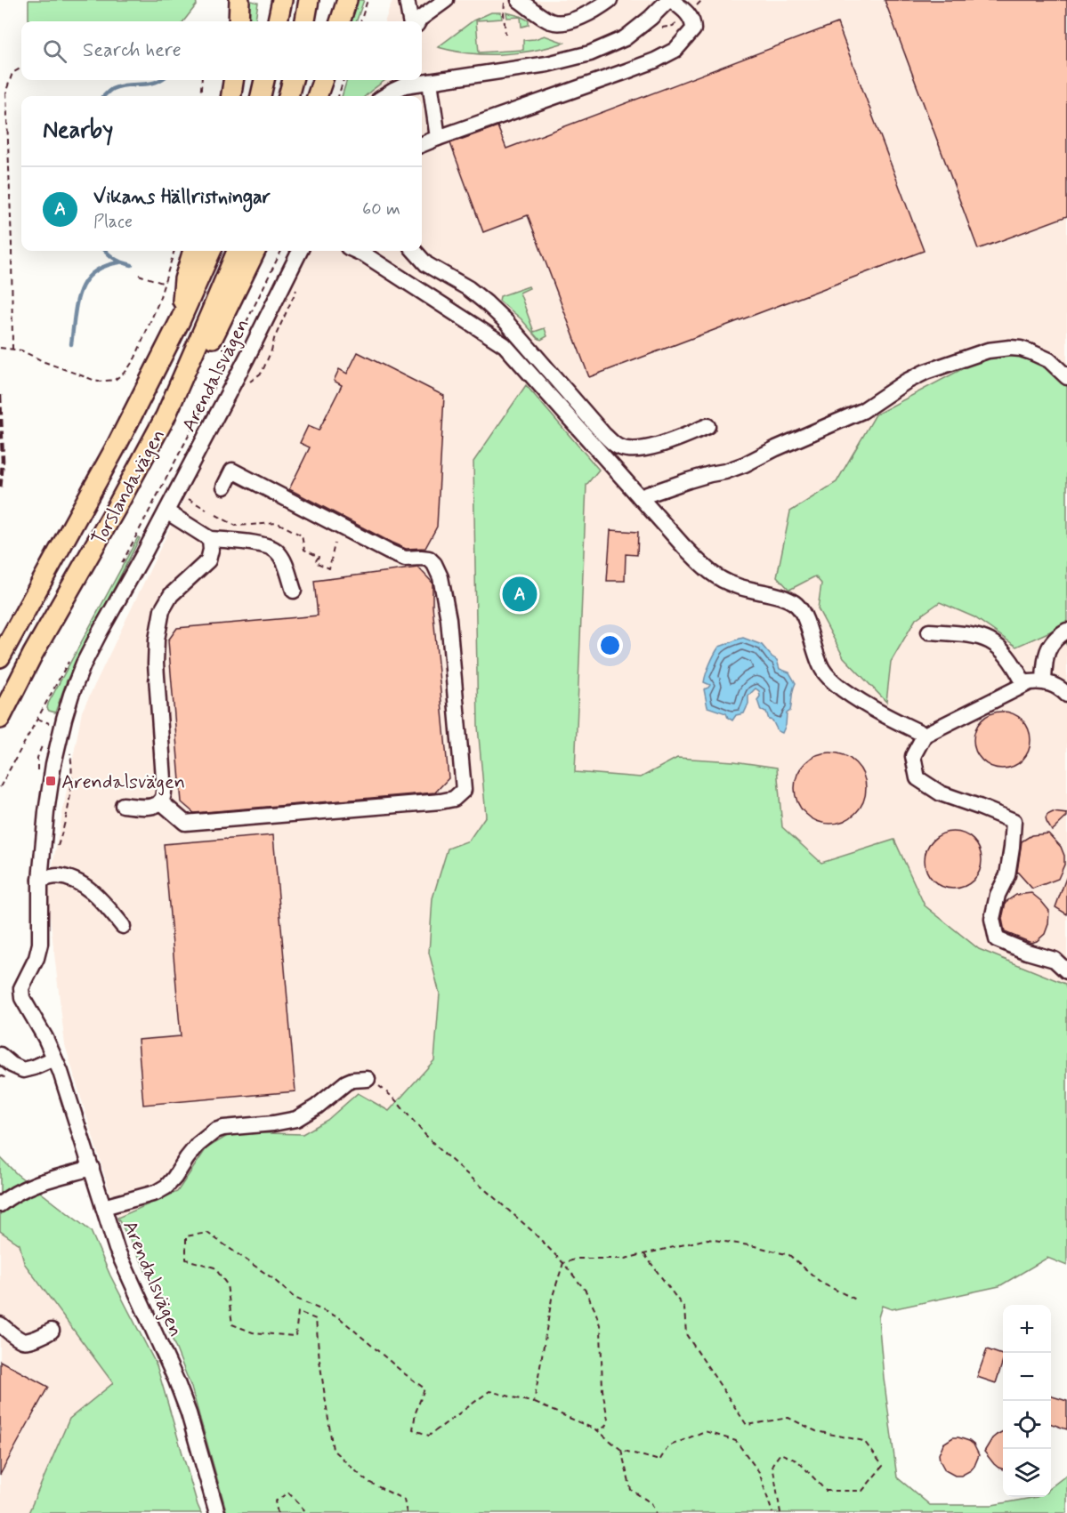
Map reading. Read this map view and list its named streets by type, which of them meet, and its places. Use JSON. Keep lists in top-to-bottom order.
{
  "streets": {
    "main road": ["Torslandavägen"],
    "street": ["Arendalsvägen"]
  },
  "places": {
    "transit": ["Arendalsvägen"]
  },
  "page": {
    "search": "Search here",
    "heading": "Nearby",
    "list": [
      {
        "mark": "A",
        "name": "Vikans Hällristningar",
        "note": "Place",
        "value": "60 m"
      }
    ],
    "pins": "A",
    "map_buttons": ["+", "−"]
  }
}
